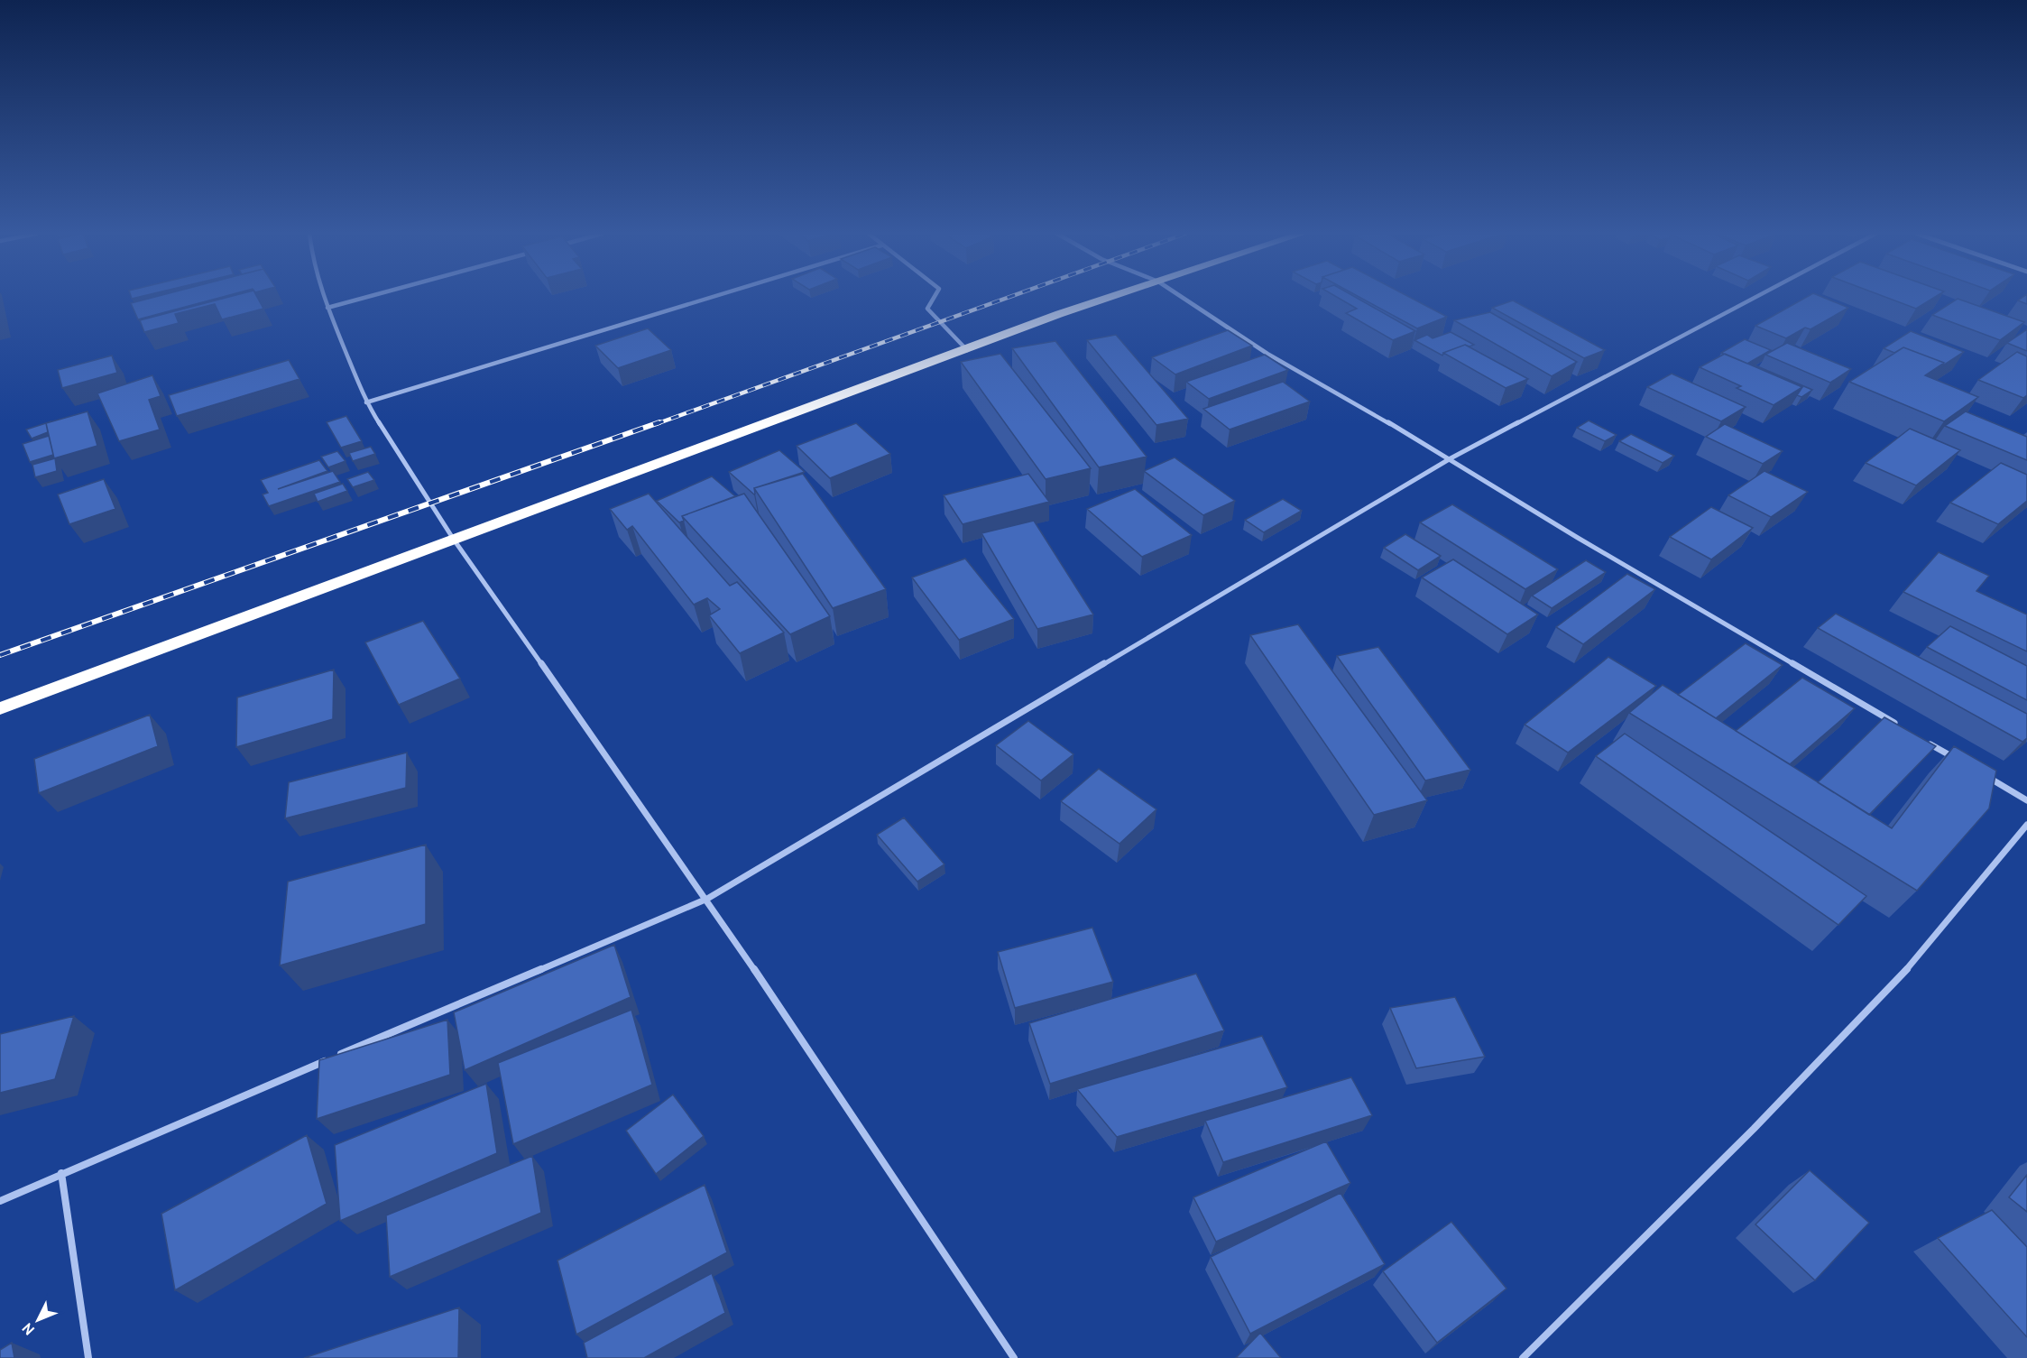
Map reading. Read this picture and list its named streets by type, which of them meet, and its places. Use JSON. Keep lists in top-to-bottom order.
{
  "north": "bottom left"
}
